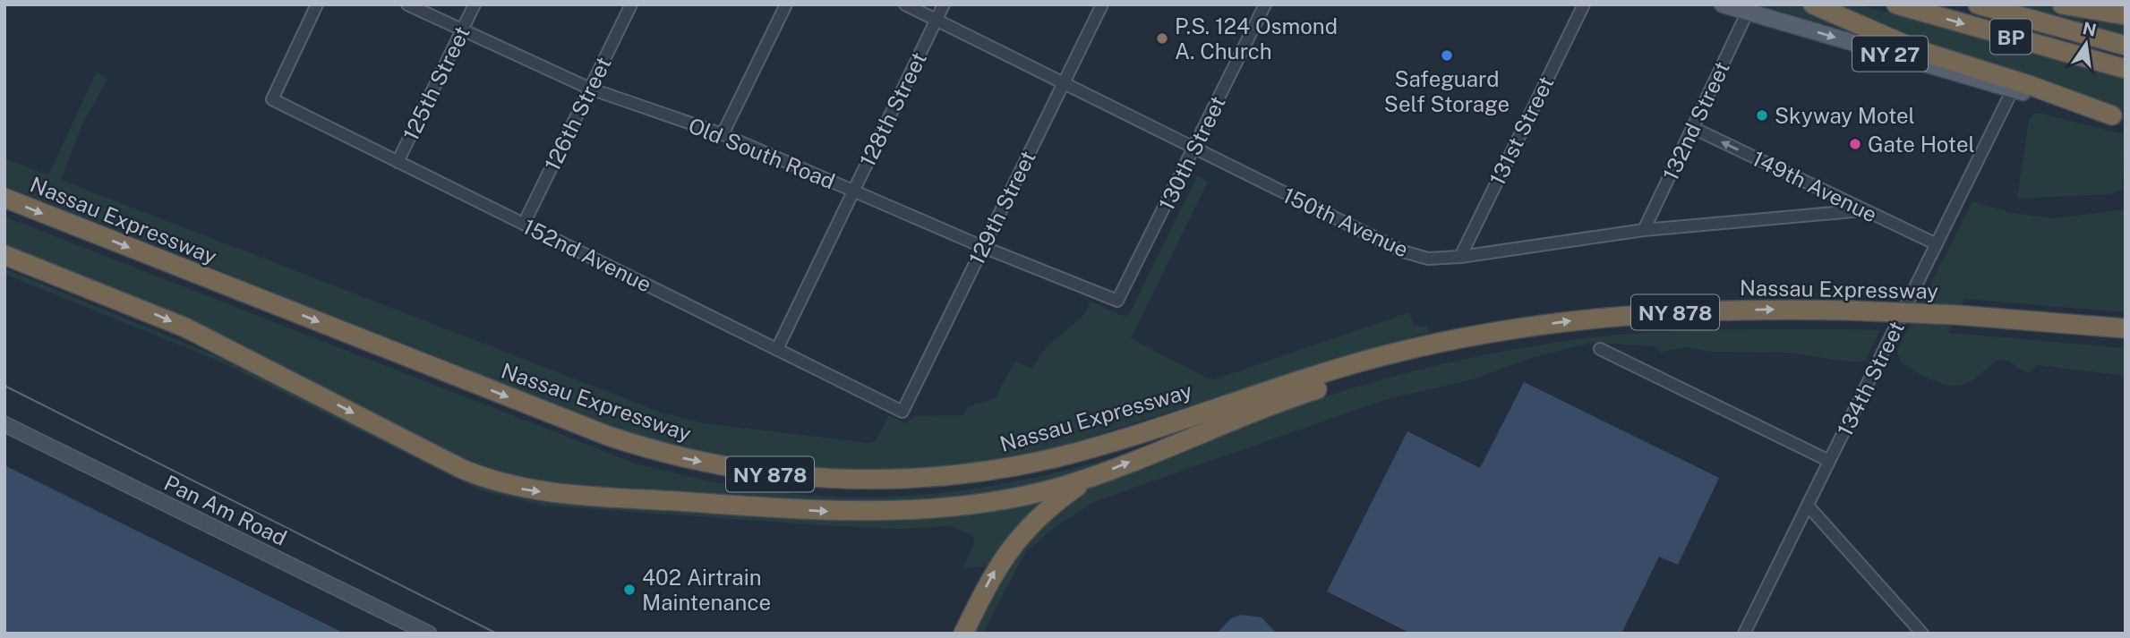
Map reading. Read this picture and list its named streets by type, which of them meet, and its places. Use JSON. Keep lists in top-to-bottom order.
{
  "streets": {
    "highway": ["BP", "Nassau Expressway", "NY 878"],
    "main road": ["NY 27"],
    "street": [
      "125th Street",
      "128th Street",
      "126th Street",
      "132nd Street",
      "131st Street",
      "Old South Road",
      "130th Street",
      "149th Avenue",
      "129th Street",
      "150th Avenue",
      "152nd Avenue",
      "134th Street",
      "Pan Am Road"
    ]
  },
  "crossings": [
    ["NY 27", "132nd Street"],
    ["NY 27", "134th Street"],
    ["125th Street", "Old South Road"],
    ["125th Street", "152nd Avenue"],
    ["128th Street", "Old South Road"],
    ["128th Street", "150th Avenue"],
    ["128th Street", "152nd Avenue"],
    ["126th Street", "Old South Road"],
    ["126th Street", "152nd Avenue"],
    ["132nd Street", "149th Avenue"],
    ["132nd Street", "150th Avenue"],
    ["131st Street", "150th Avenue"],
    ["Old South Road", "130th Street"],
    ["Old South Road", "129th Street"],
    ["130th Street", "150th Avenue"],
    ["149th Avenue", "150th Avenue"],
    ["149th Avenue", "134th Street"],
    ["129th Street", "150th Avenue"],
    ["129th Street", "152nd Avenue"]
  ],
  "one_way": ["149th Avenue"],
  "places": [
    "P.S. 124 Osmond A. Church",
    "Safeguard Self Storage",
    "Skyway Motel",
    "Gate Hotel",
    "402 Airtrain Maintenance"
  ],
  "north": "top"
}
